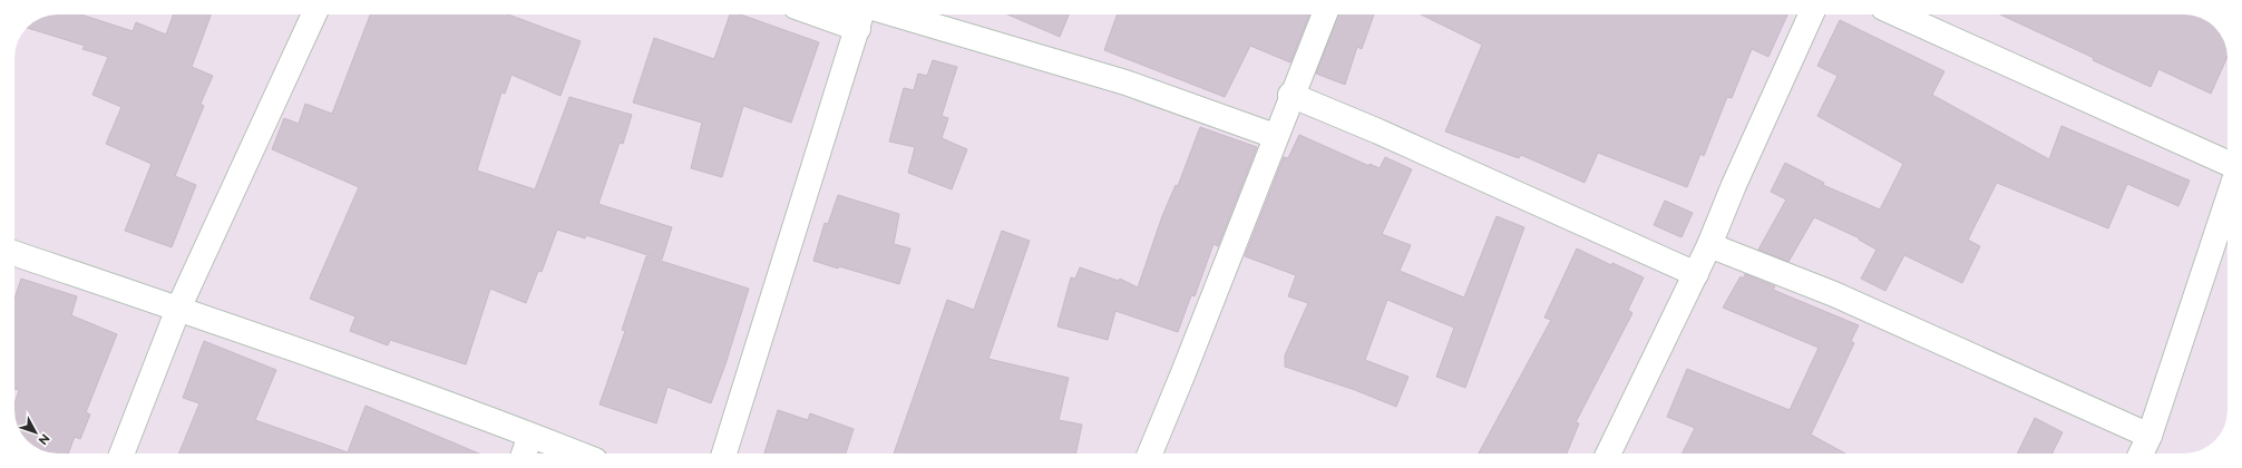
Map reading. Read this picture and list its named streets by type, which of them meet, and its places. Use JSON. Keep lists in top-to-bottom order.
{
  "north": "bottom right"
}
